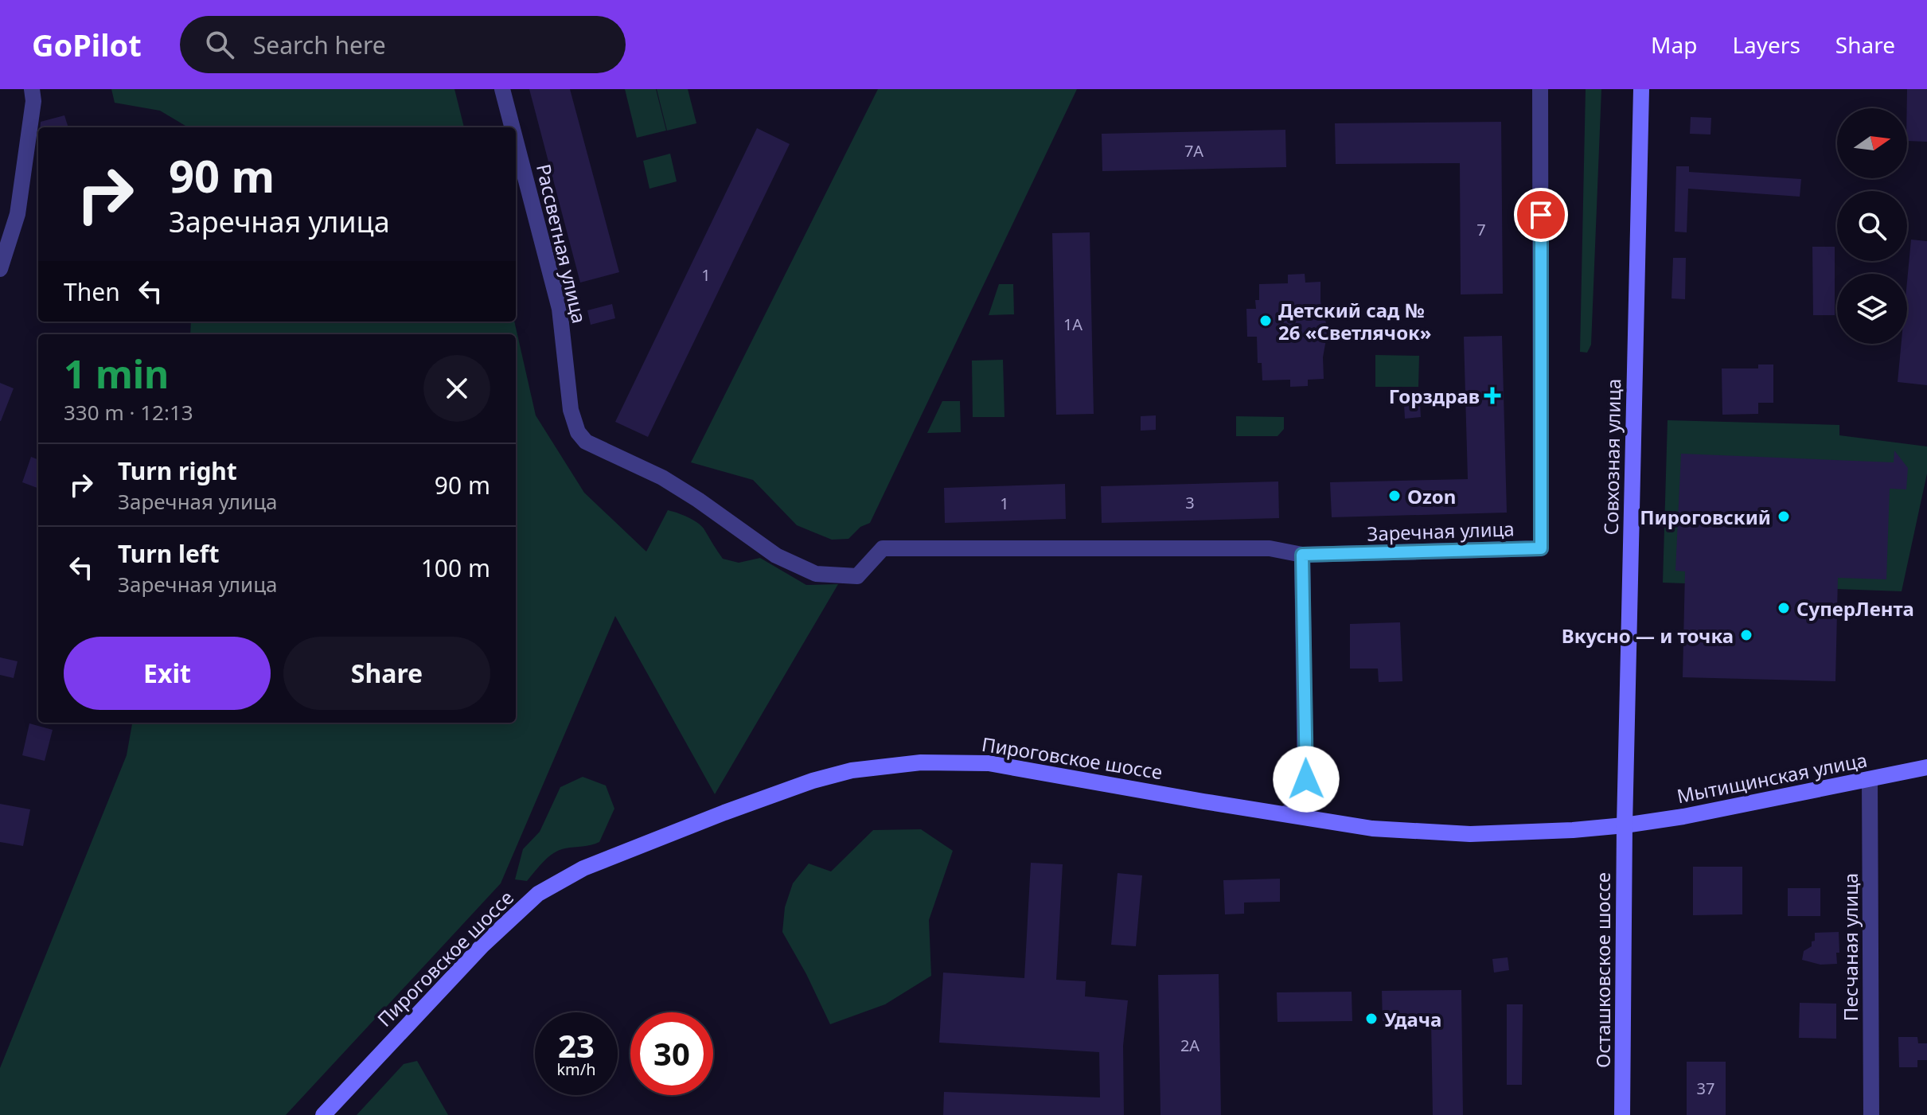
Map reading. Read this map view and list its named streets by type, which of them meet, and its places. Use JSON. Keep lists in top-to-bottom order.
{
  "streets": {
    "main road": [
      "Совхозная улица",
      "Пироговское шоссе",
      "Мытищинская улица",
      "Осташковское шоссе"
    ],
    "street": ["Рассветная улица", "Заречная улица", "Песчаная улица"]
  },
  "crossings": [
    ["Рассветная улица", "Заречная улица"],
    ["Совхозная улица", "Пироговское шоссе"],
    ["Совхозная улица", "Мытищинская улица"],
    ["Совхозная улица", "Осташковское шоссе"],
    ["Пироговское шоссе", "Мытищинская улица"],
    ["Пироговское шоссе", "Осташковское шоссе"],
    ["Мытищинская улица", "Песчаная улица"],
    ["Мытищинская улица", "Осташковское шоссе"]
  ],
  "places": {
    "other": [
      "Детский сад № 26 «Светлячок»",
      "Ozon",
      "Пироговский",
      "СуперЛента",
      "Вкусно — и точка",
      "Удача"
    ],
    "health": ["Горздрав"]
  },
  "house_numbers": [
    "7А",
    "7",
    "1",
    "1А",
    "3",
    "1",
    "2А",
    "37"
  ],
  "north": "right",
  "page": {
    "header": "GoPilot",
    "search": "Search here",
    "nav": ["Map", "Layers", "Share"],
    "turn": ["90 m", "Заречная улица"],
    "then": "Then",
    "heading": ["1 min", "330 m · 12:13"],
    "list": [
      {
        "name": "Turn right",
        "note": "Заречная улица",
        "value": "90 m"
      },
      {
        "name": "Turn left",
        "note": "Заречная улица",
        "value": "100 m"
      }
    ],
    "buttons": ["Exit", "Share"],
    "speed": "23 km/h",
    "limit": "30"
  }
}
